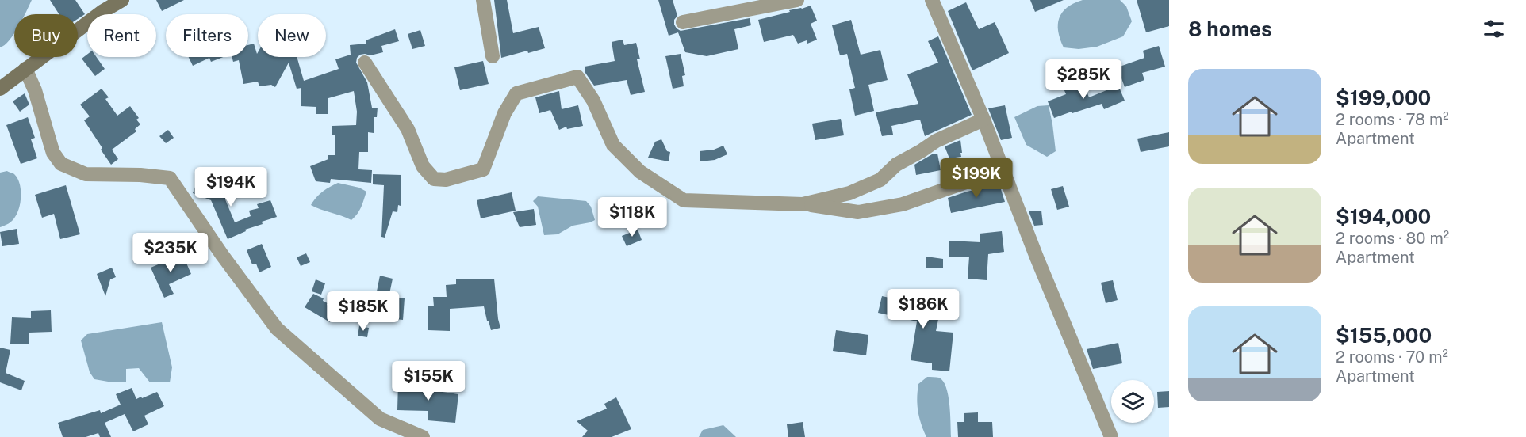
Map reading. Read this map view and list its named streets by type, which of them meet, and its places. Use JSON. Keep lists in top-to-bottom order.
{
  "page": {
    "heading": "8 homes",
    "chip": [
      "Buy",
      "Rent",
      "Filters",
      "New"
    ],
    "list": [
      {
        "name": "$199,000",
        "note": "2 rooms · 78 m² · Apartment"
      },
      {
        "name": "$194,000",
        "note": "2 rooms · 80 m² · Apartment"
      },
      {
        "name": "$155,000",
        "note": "2 rooms · 70 m² · Apartment"
      }
    ],
    "price": [
      "$285K",
      "$199K",
      "$194K",
      "$118K",
      "$235K",
      "$186K",
      "$185K",
      "$155K"
    ]
  }
}
